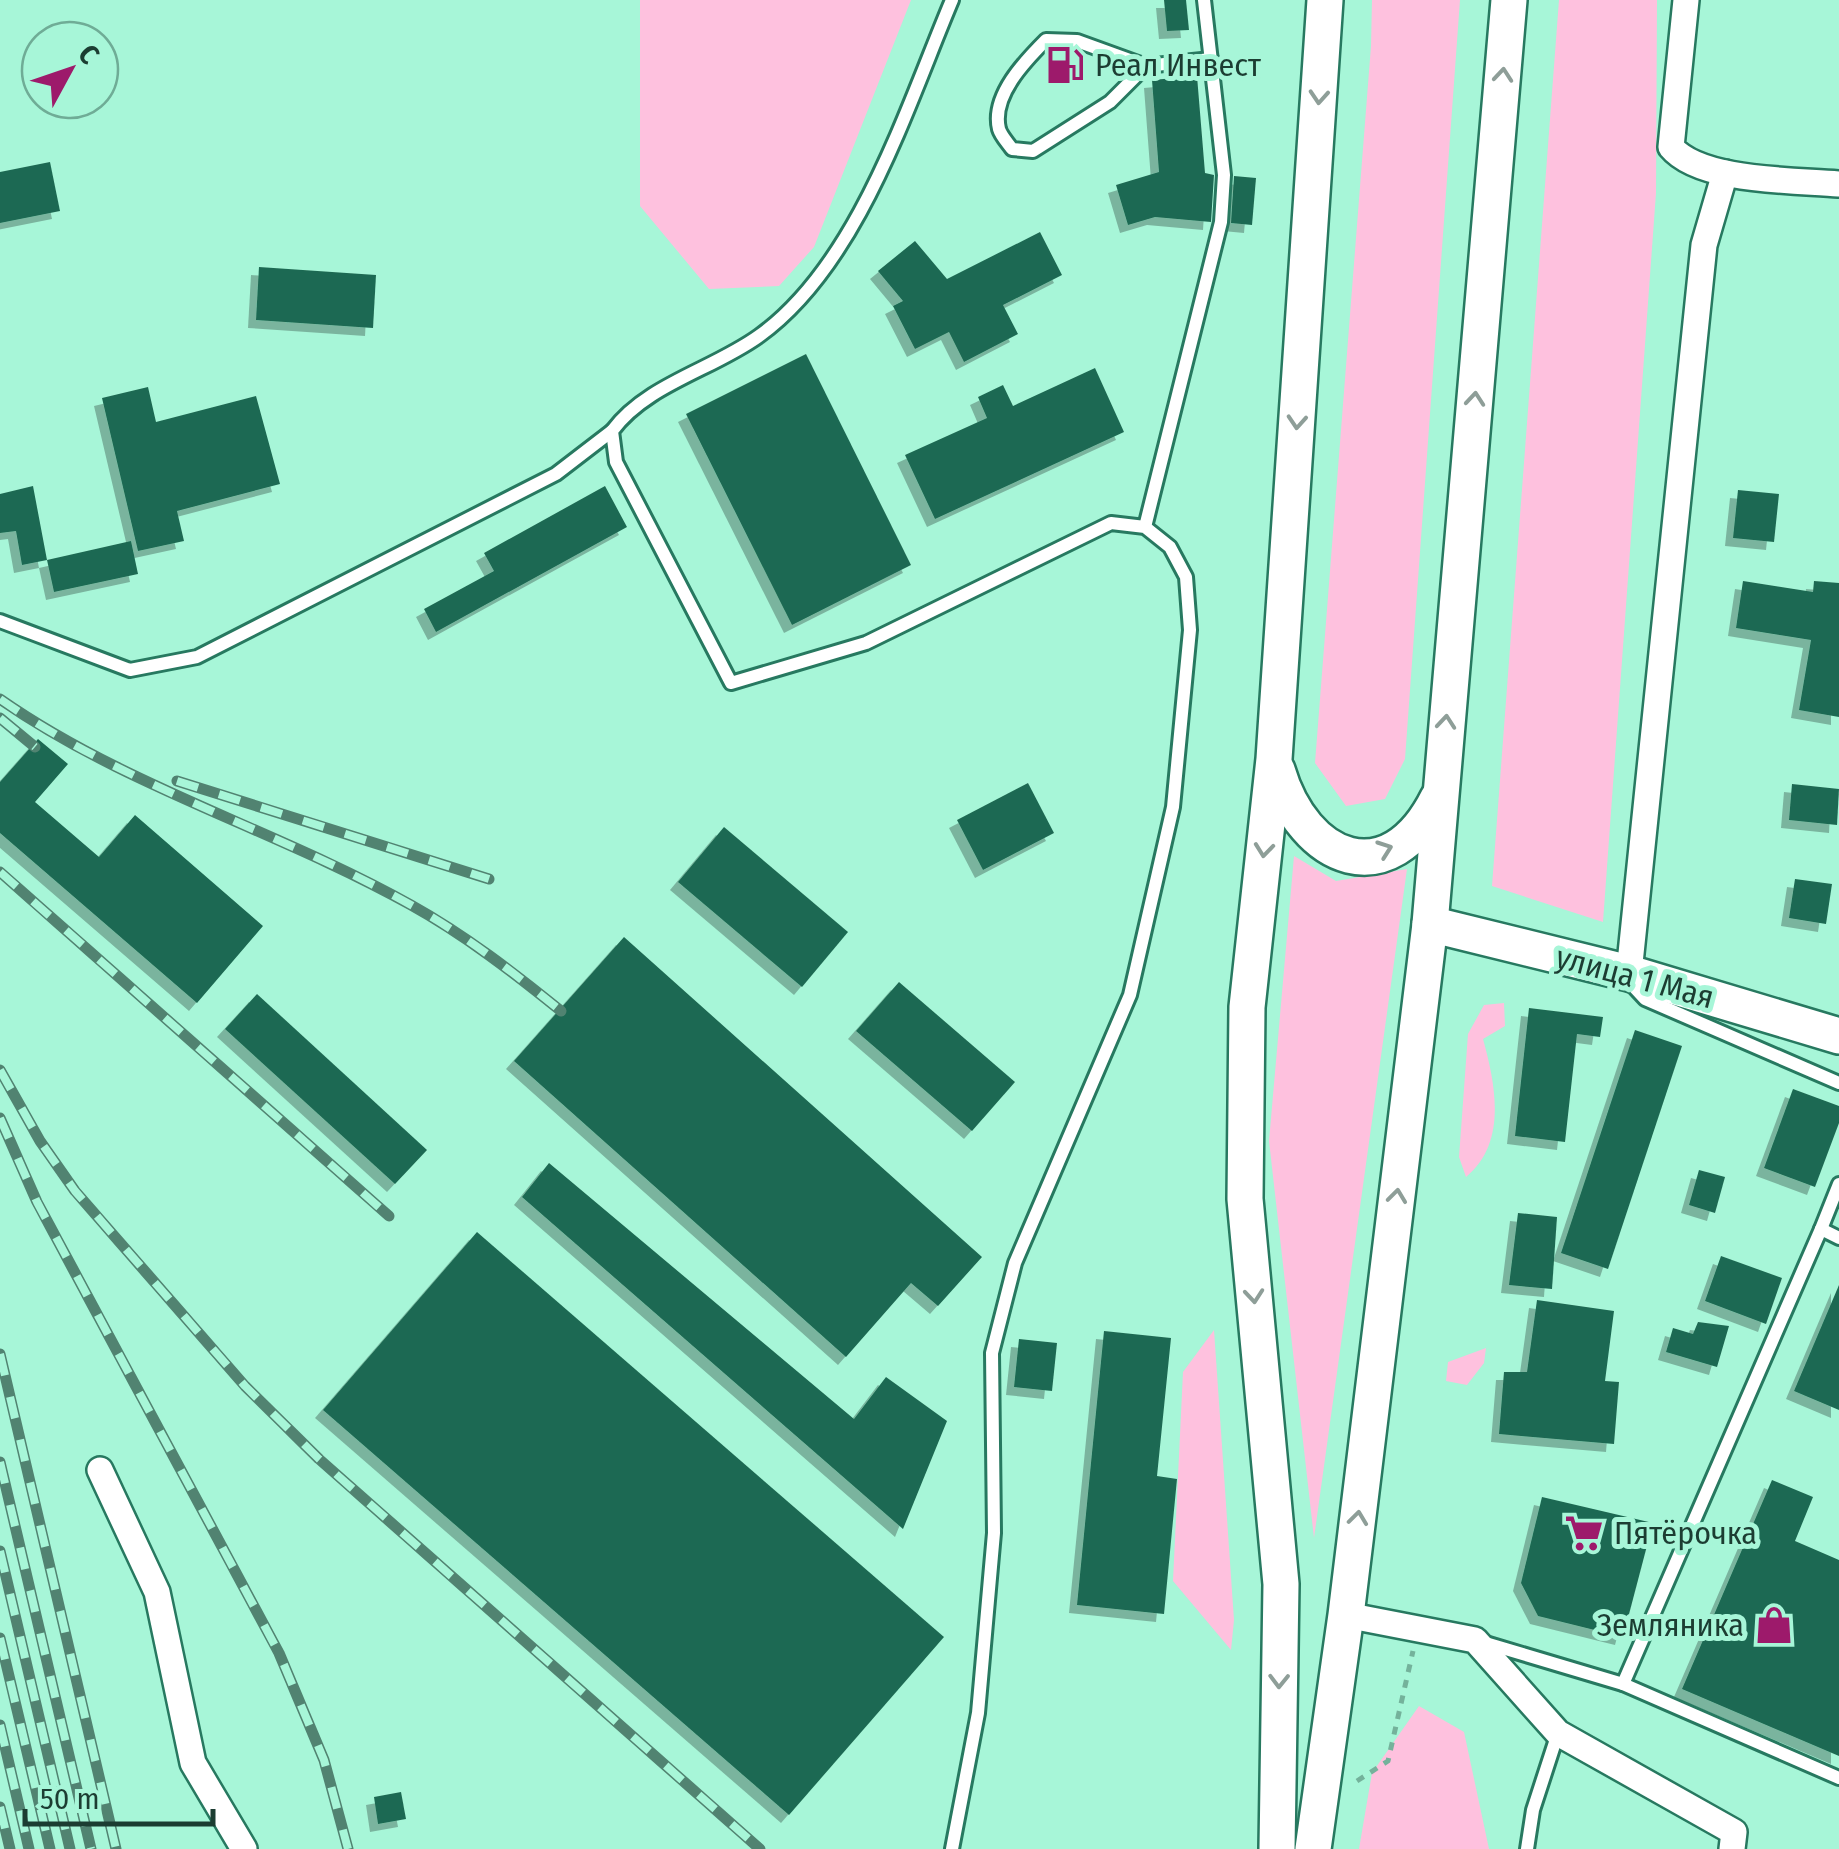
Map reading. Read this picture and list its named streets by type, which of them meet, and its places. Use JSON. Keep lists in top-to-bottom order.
{
  "streets": {
    "main road": ["улица 1 Мая"]
  },
  "places": {
    "fuel station": ["Реал Инвест"],
    "supermarket": ["Пятёрочка"],
    "shop": ["Земляника"]
  },
  "scale_bar": "50 m",
  "north": "top right"
}
